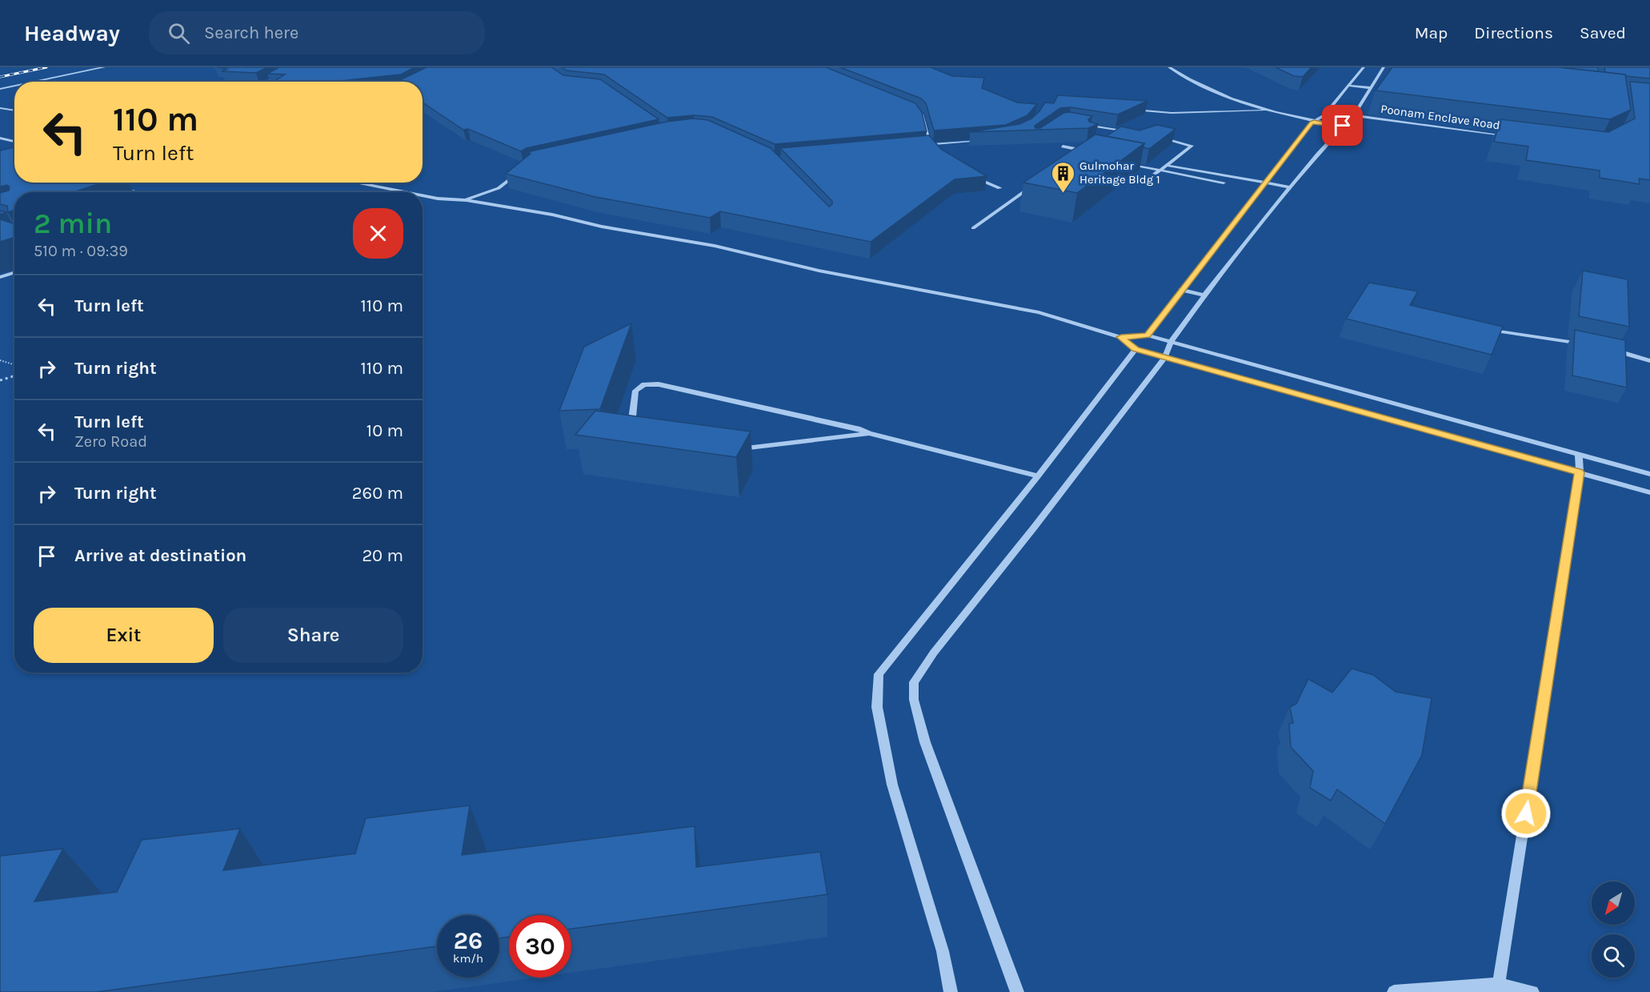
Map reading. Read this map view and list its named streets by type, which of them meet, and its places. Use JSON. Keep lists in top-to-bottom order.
{
  "streets": {
    "street": ["Poonam Enclave Road"]
  },
  "places": {
    "building": ["Gulmohar Heritage Bldg 1"]
  },
  "north": "bottom left",
  "page": {
    "header": "Headway",
    "search": "Search here",
    "nav": ["Map", "Directions", "Saved"],
    "turn": ["110 m", "Turn left"],
    "heading": ["2 min", "510 m · 09:39"],
    "list": [
      {
        "name": "Turn left",
        "value": "110 m"
      },
      {
        "name": "Turn right",
        "value": "110 m"
      },
      {
        "name": "Turn left",
        "note": "Zero Road",
        "value": "10 m"
      },
      {
        "name": "Turn right",
        "value": "260 m"
      },
      {
        "name": "Arrive at destination",
        "value": "20 m"
      }
    ],
    "buttons": ["Exit", "Share"],
    "speed": "26 km/h",
    "limit": "30"
  }
}
